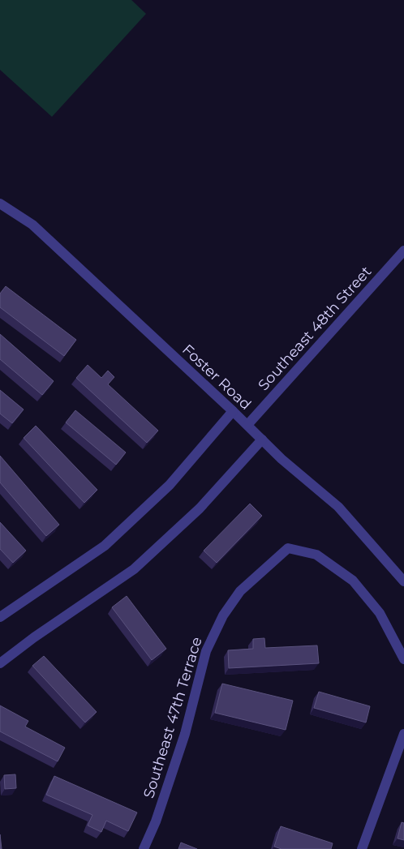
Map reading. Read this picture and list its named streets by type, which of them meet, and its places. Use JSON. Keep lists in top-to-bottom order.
{
  "streets": {
    "street": ["Southeast 48th Street", "Foster Road", "Southeast 47th Terrace"]
  },
  "crossings": [
    ["Southeast 48th Street", "Foster Road"]
  ]
}
